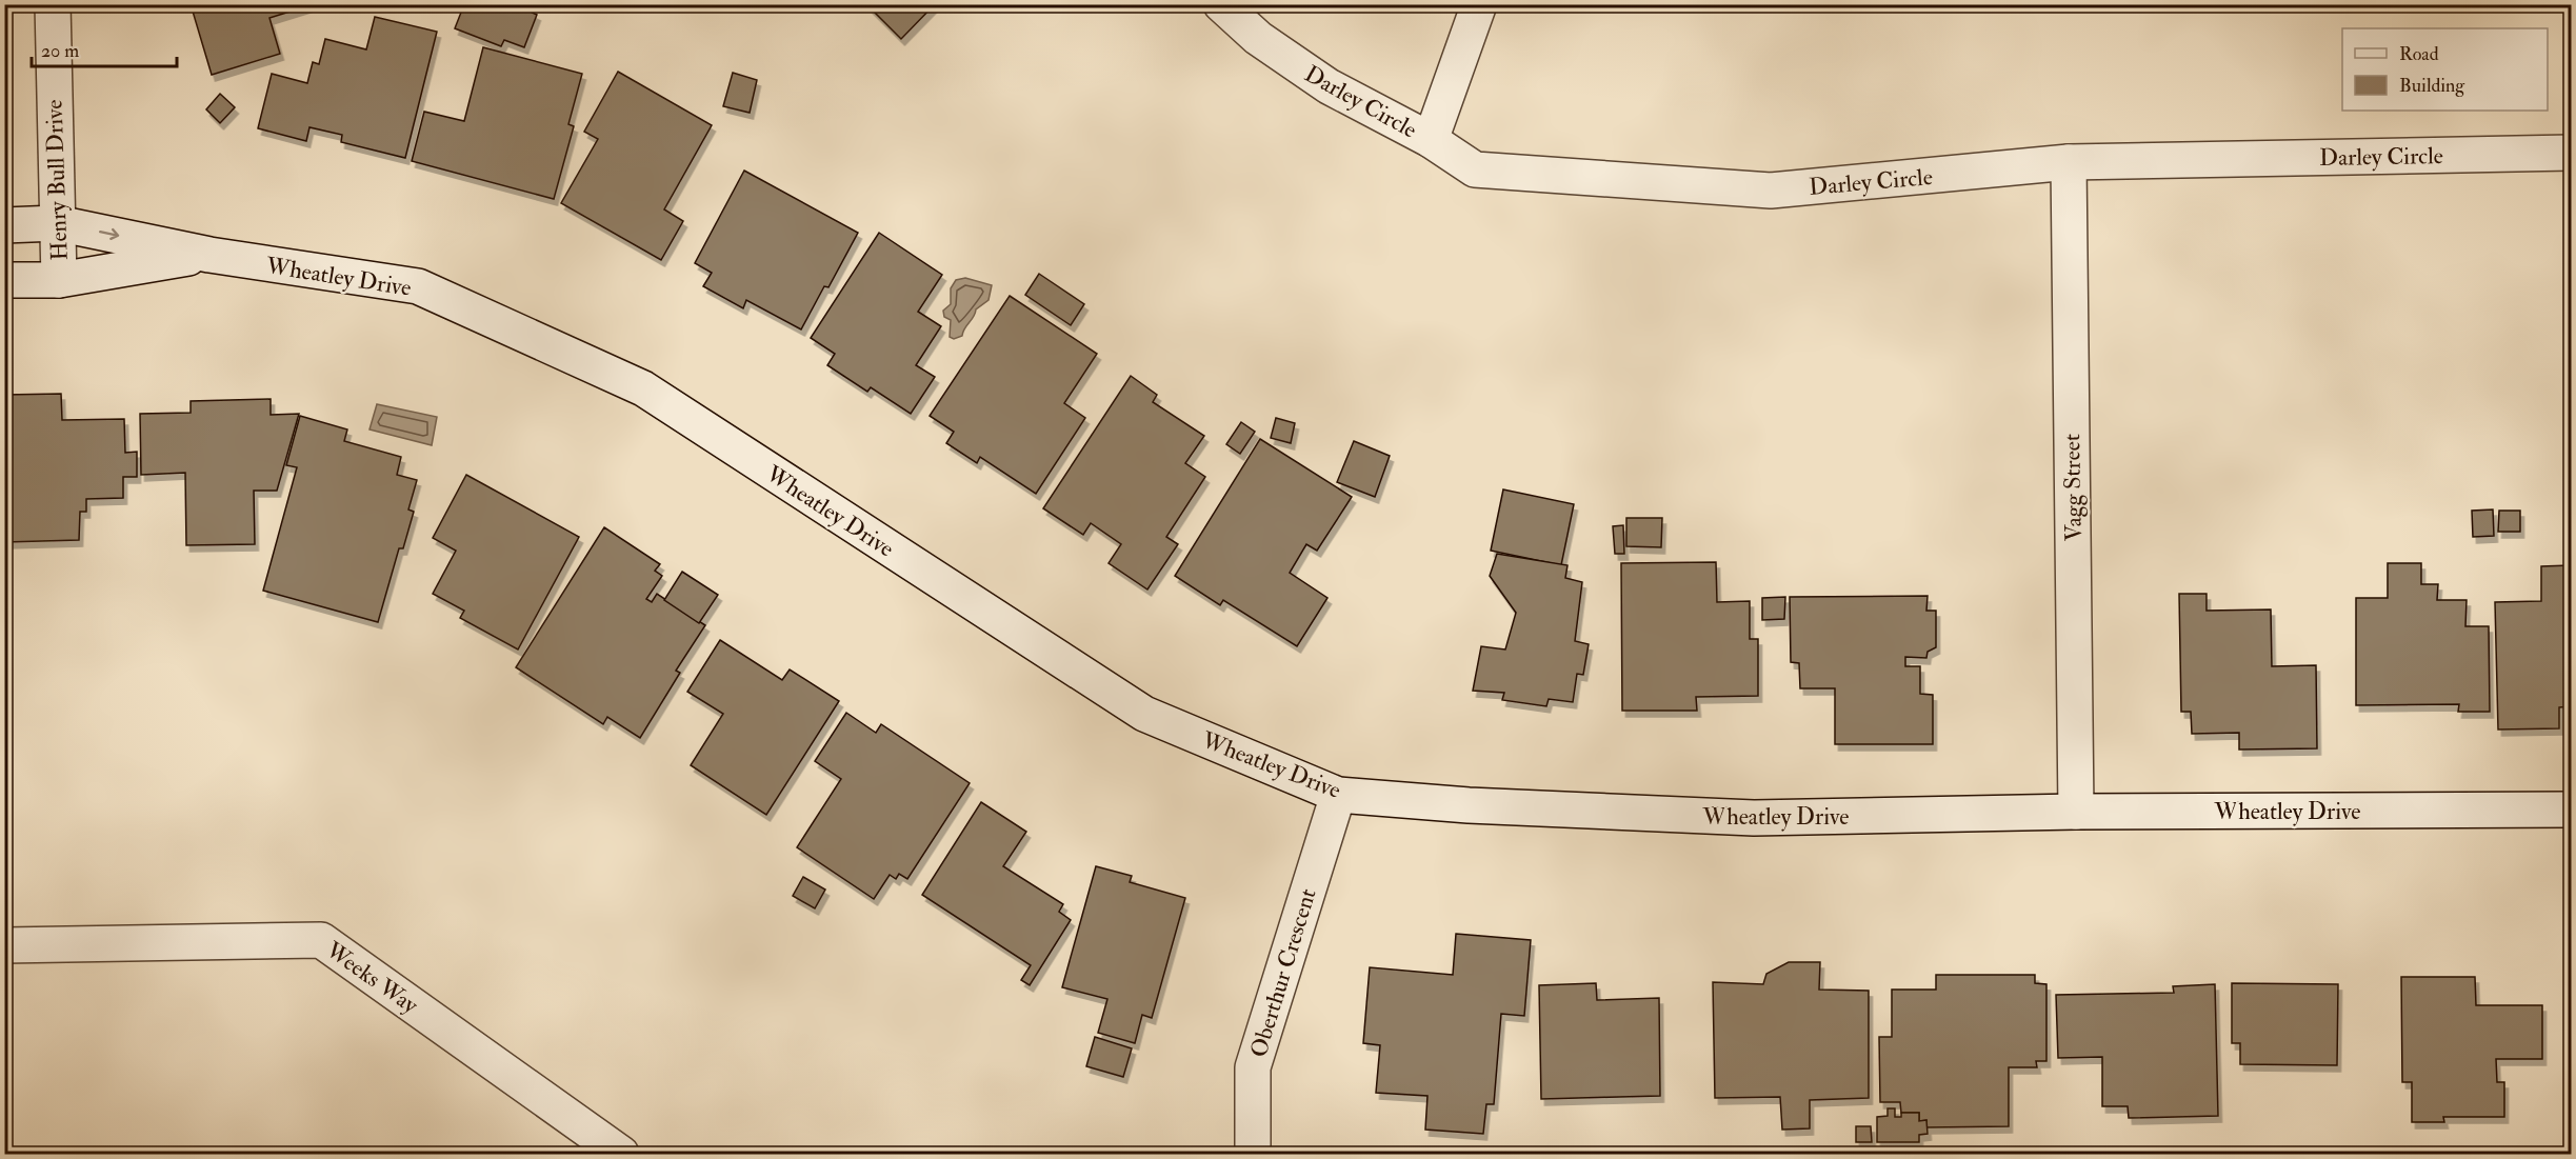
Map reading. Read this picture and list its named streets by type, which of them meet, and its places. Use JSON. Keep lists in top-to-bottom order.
{
  "streets": {
    "street": [
      "Darley Circle",
      "Henry Bull Drive",
      "Wheatley Drive",
      "Vagg Street",
      "Oberthur Crescent",
      "Weeks Way"
    ]
  },
  "crossings": [
    ["Darley Circle", "Vagg Street"],
    ["Henry Bull Drive", "Wheatley Drive"],
    ["Wheatley Drive", "Vagg Street"],
    ["Wheatley Drive", "Oberthur Crescent"]
  ],
  "legend": ["Road", "Building"],
  "scale_bar": "20 m"
}
